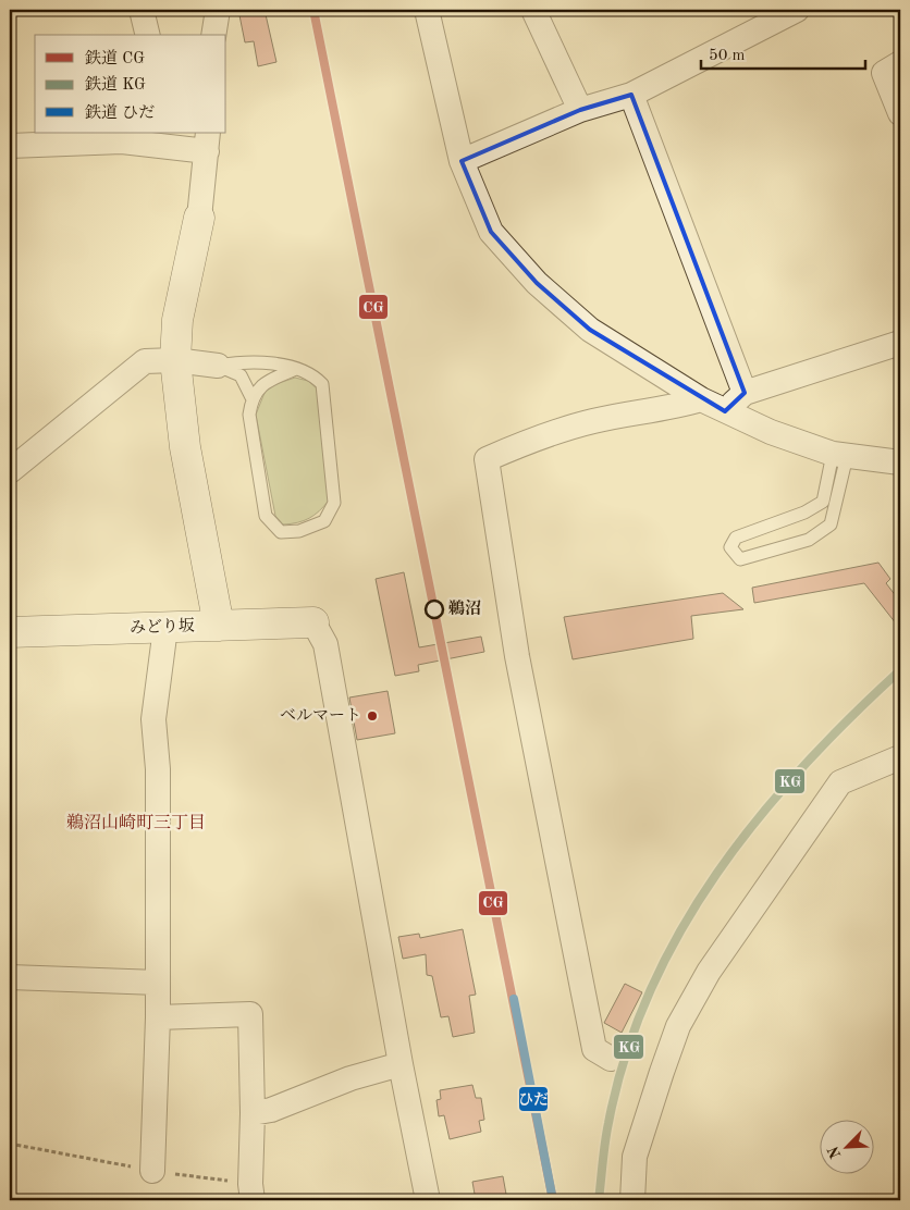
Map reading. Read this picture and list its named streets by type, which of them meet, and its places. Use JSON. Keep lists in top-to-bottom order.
{
  "streets": {
    "street": ["みどり坂"]
  },
  "districts": ["鵜沼山崎町三丁目"],
  "places": ["鵜沼", "ベルマート"],
  "lines": ["rail line CG", "rail line KG", "rail line ひだ"],
  "legend": ["鉄道 CG", "鉄道 KG", "鉄道 ひだ"],
  "scale_bar": "50 m",
  "north": "bottom left"
}
